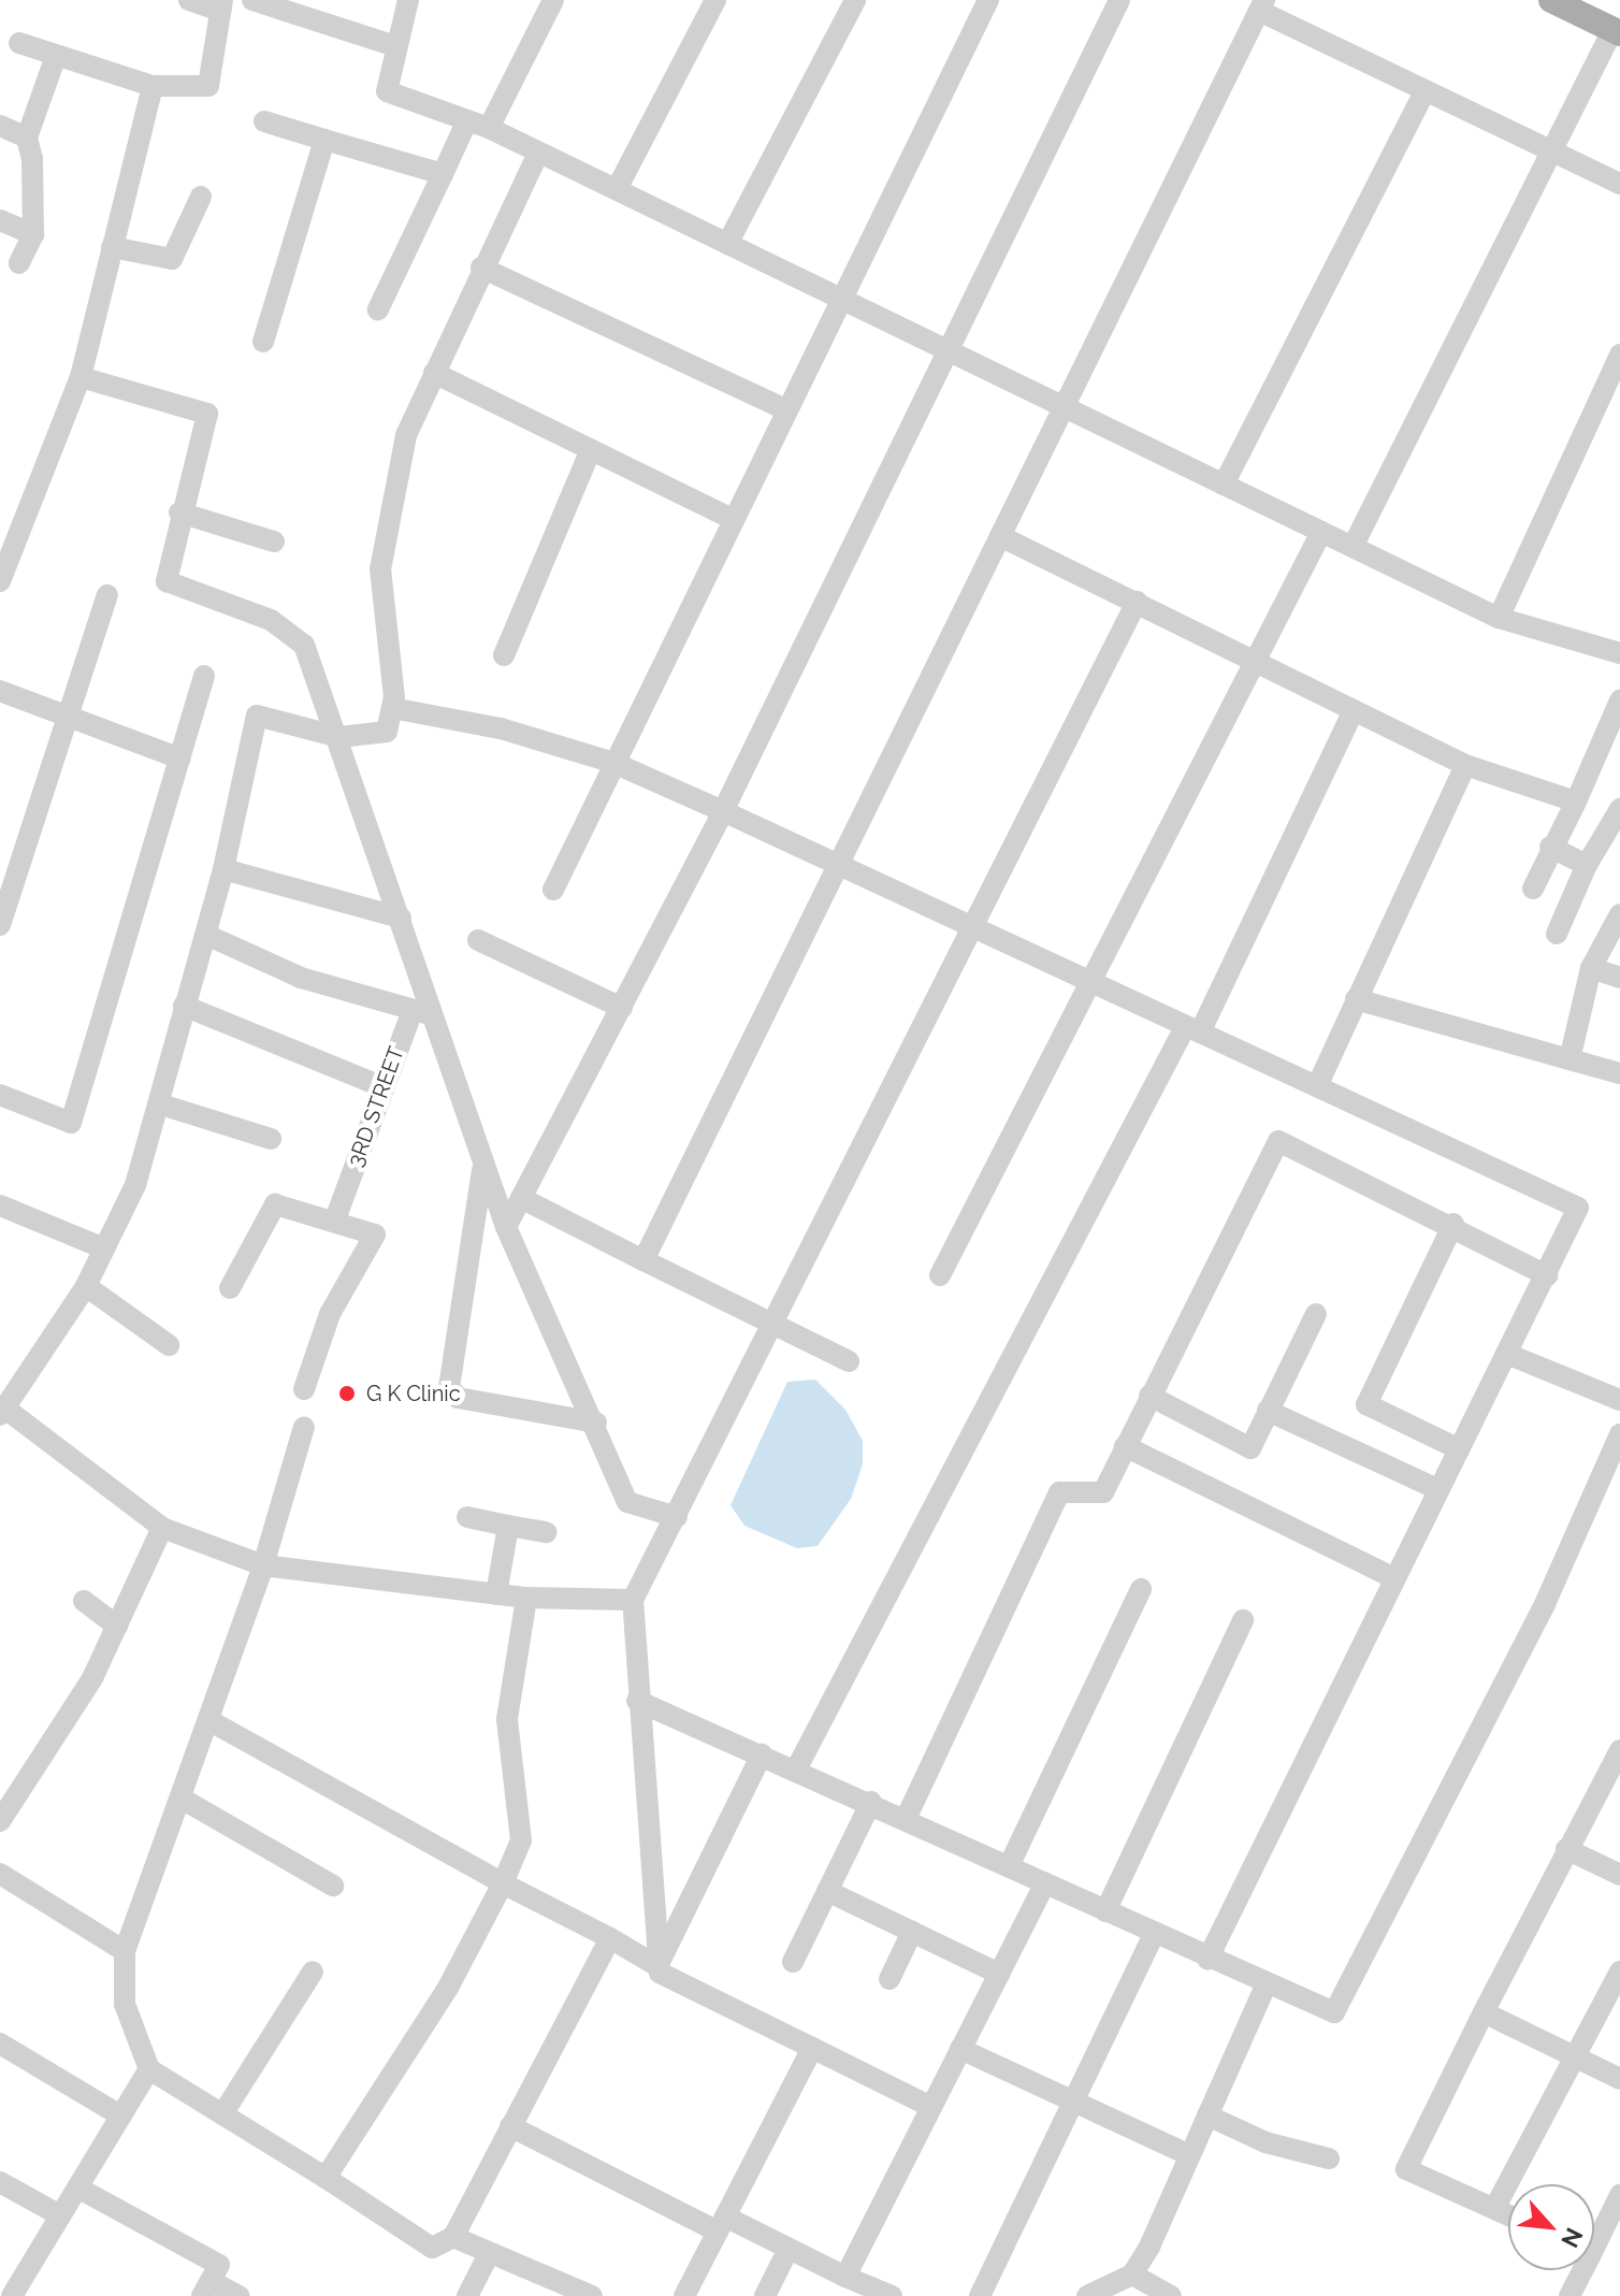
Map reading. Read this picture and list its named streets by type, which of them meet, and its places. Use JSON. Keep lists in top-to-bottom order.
{
  "streets": {
    "street": ["3RD STREET"]
  },
  "places": ["G K Clinic"],
  "north": "bottom right"
}
